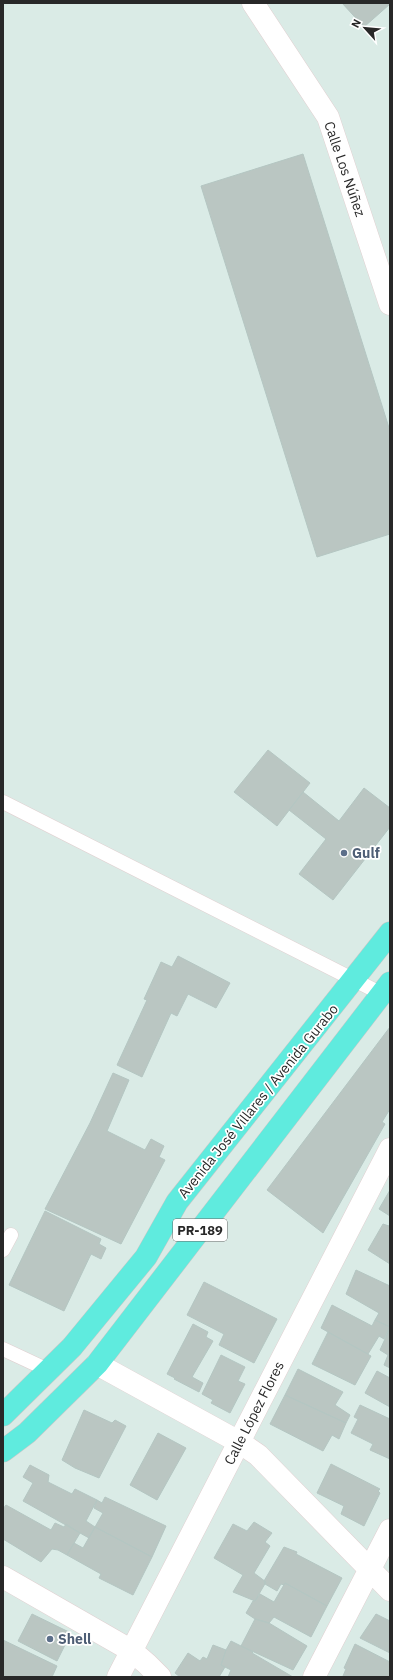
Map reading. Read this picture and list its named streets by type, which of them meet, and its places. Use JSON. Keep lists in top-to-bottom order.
{
  "streets": {
    "main road": ["Avenida José Villares / Avenida Gurabo", "PR-189"],
    "street": ["Calle Los Núñez", "Calle López Flores"]
  },
  "places": ["Gulf", "Shell"],
  "north": "top left"
}
